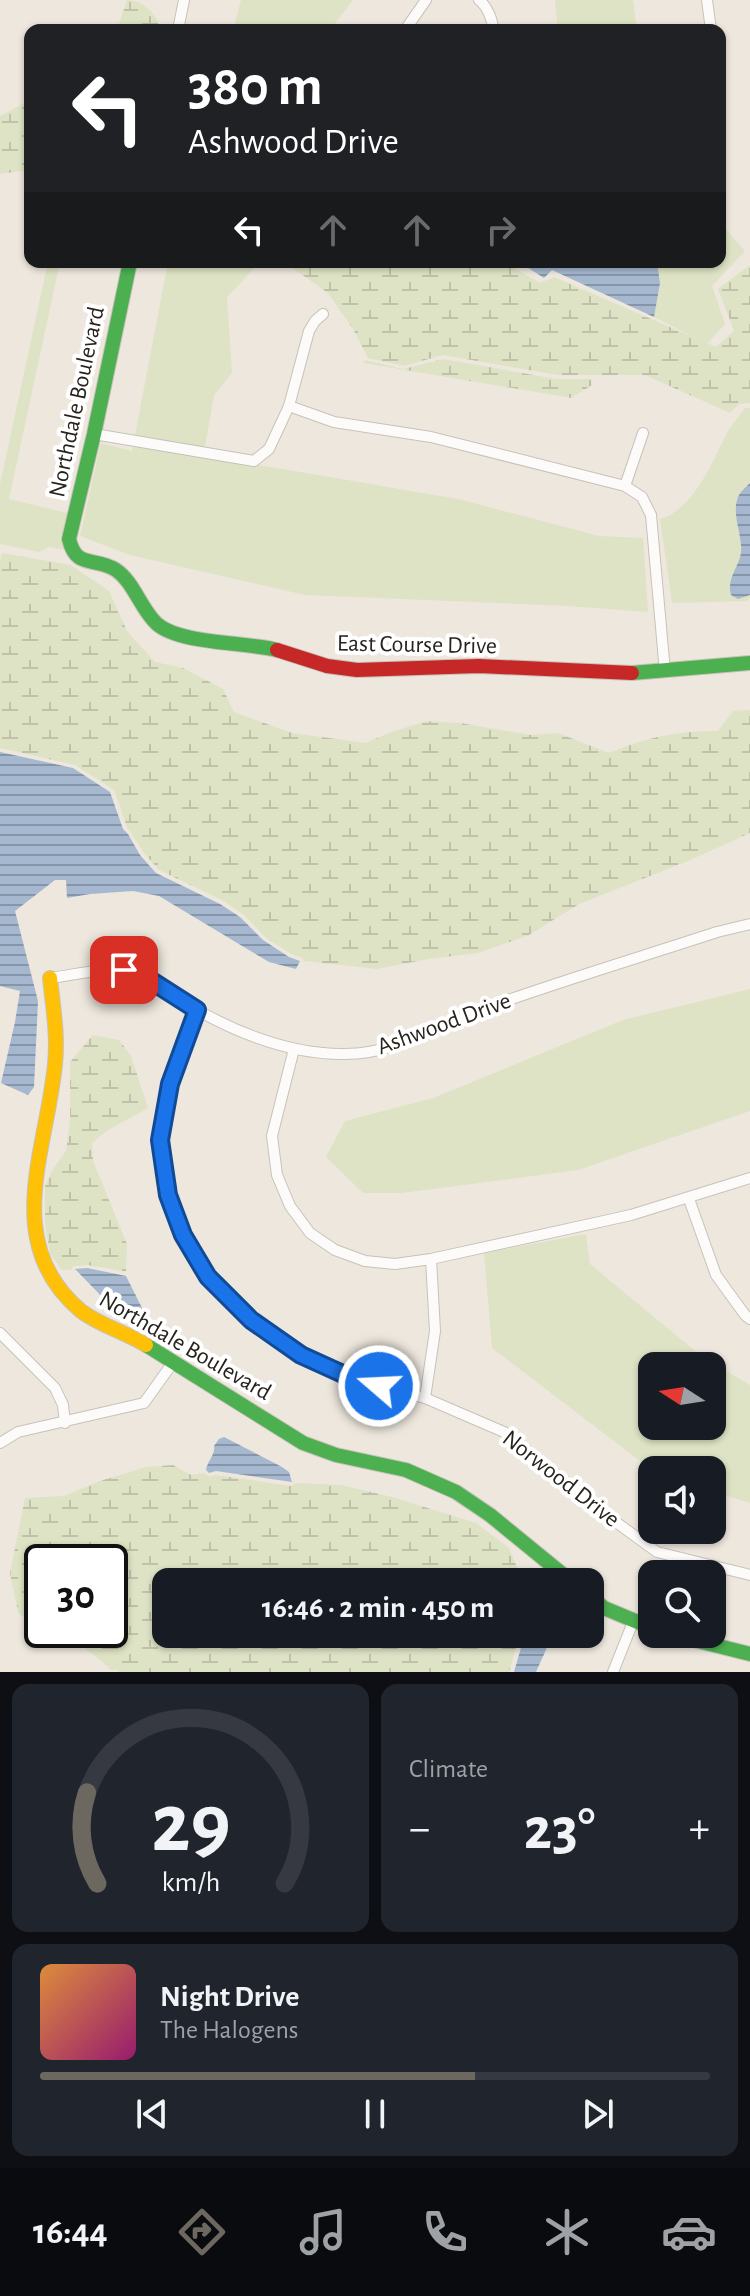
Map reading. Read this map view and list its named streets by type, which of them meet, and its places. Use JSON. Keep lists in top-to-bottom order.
{
  "streets": {
    "street": [
      "Northdale Boulevard",
      "East Course Drive",
      "Ashwood Drive",
      "Norwood Drive"
    ]
  },
  "crossings": [
    ["Northdale Boulevard", "East Course Drive"],
    ["Northdale Boulevard", "Ashwood Drive"],
    ["Ashwood Drive", "Norwood Drive"]
  ],
  "north": "left",
  "page": {
    "turn": ["380 m", "Ashwood Drive"],
    "limit": "30",
    "trip": "16:46 · 2 min · 450 m",
    "tile": "Climate",
    "heat": ["−", "23°", "+"],
    "song": ["Night Drive", "The Halogens"],
    "tabs": "16:44",
    "gauge": ["29", "km/h"]
  }
}
